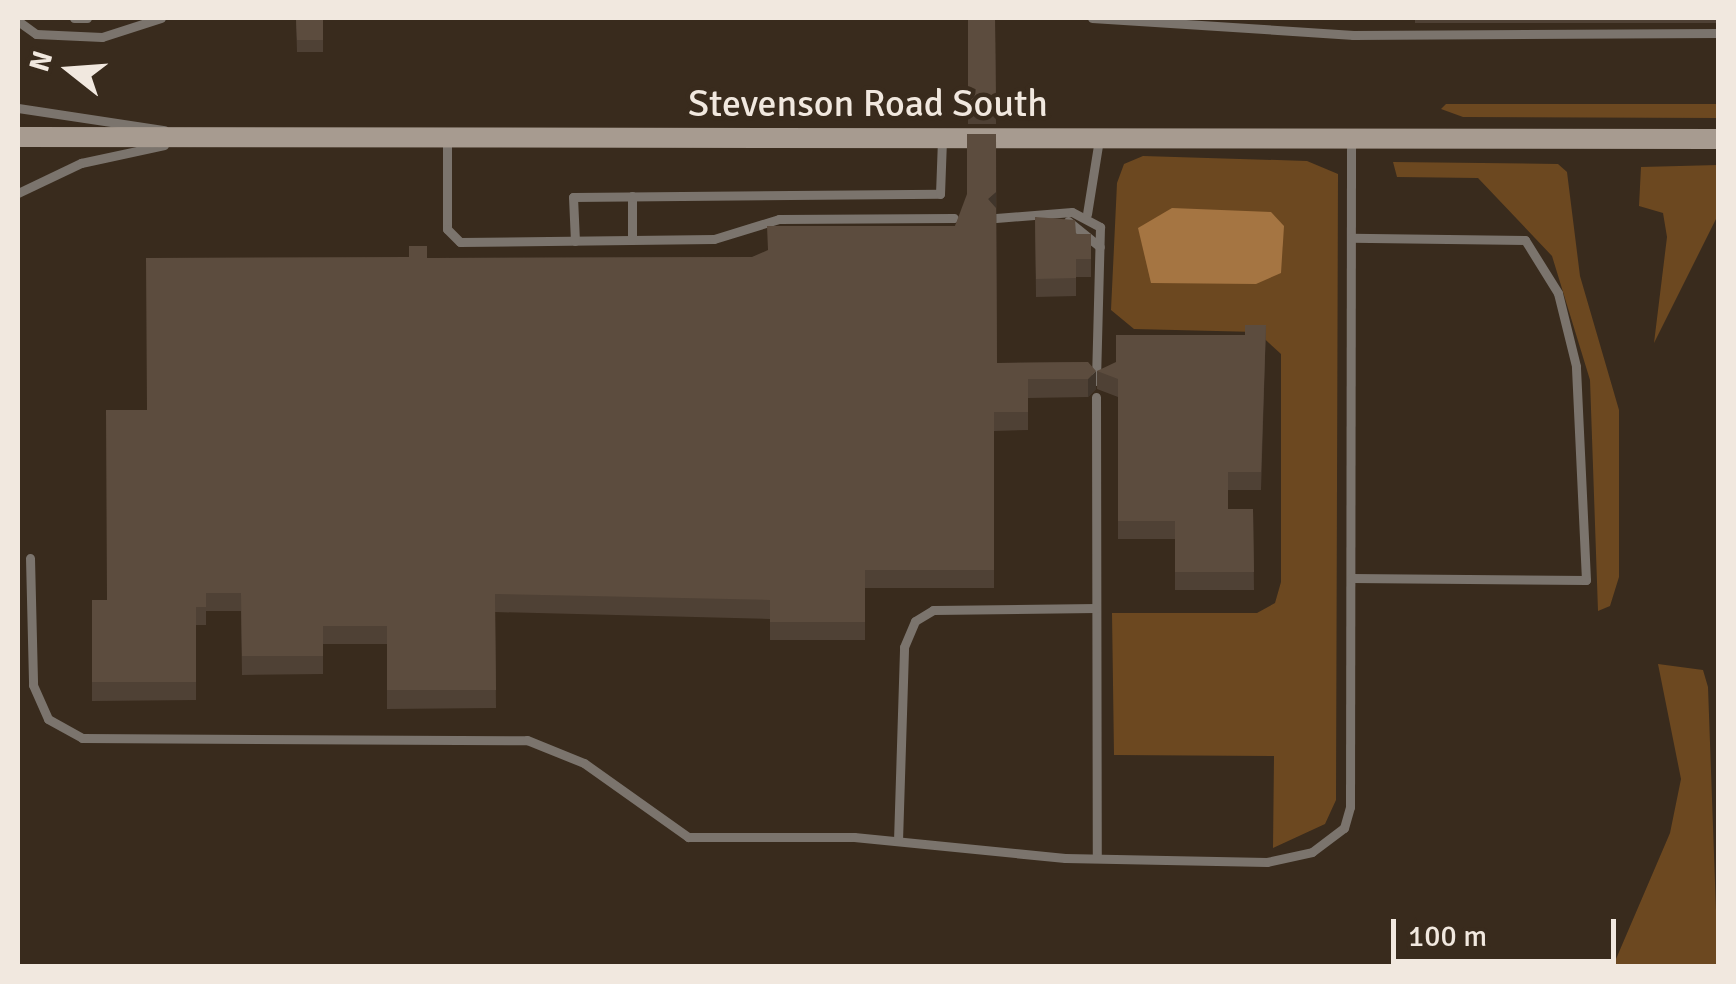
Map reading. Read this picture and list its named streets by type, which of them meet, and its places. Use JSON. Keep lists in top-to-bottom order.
{
  "streets": {
    "main road": ["Stevenson Road South"]
  },
  "scale_bar": "100 m",
  "north": "left"
}
